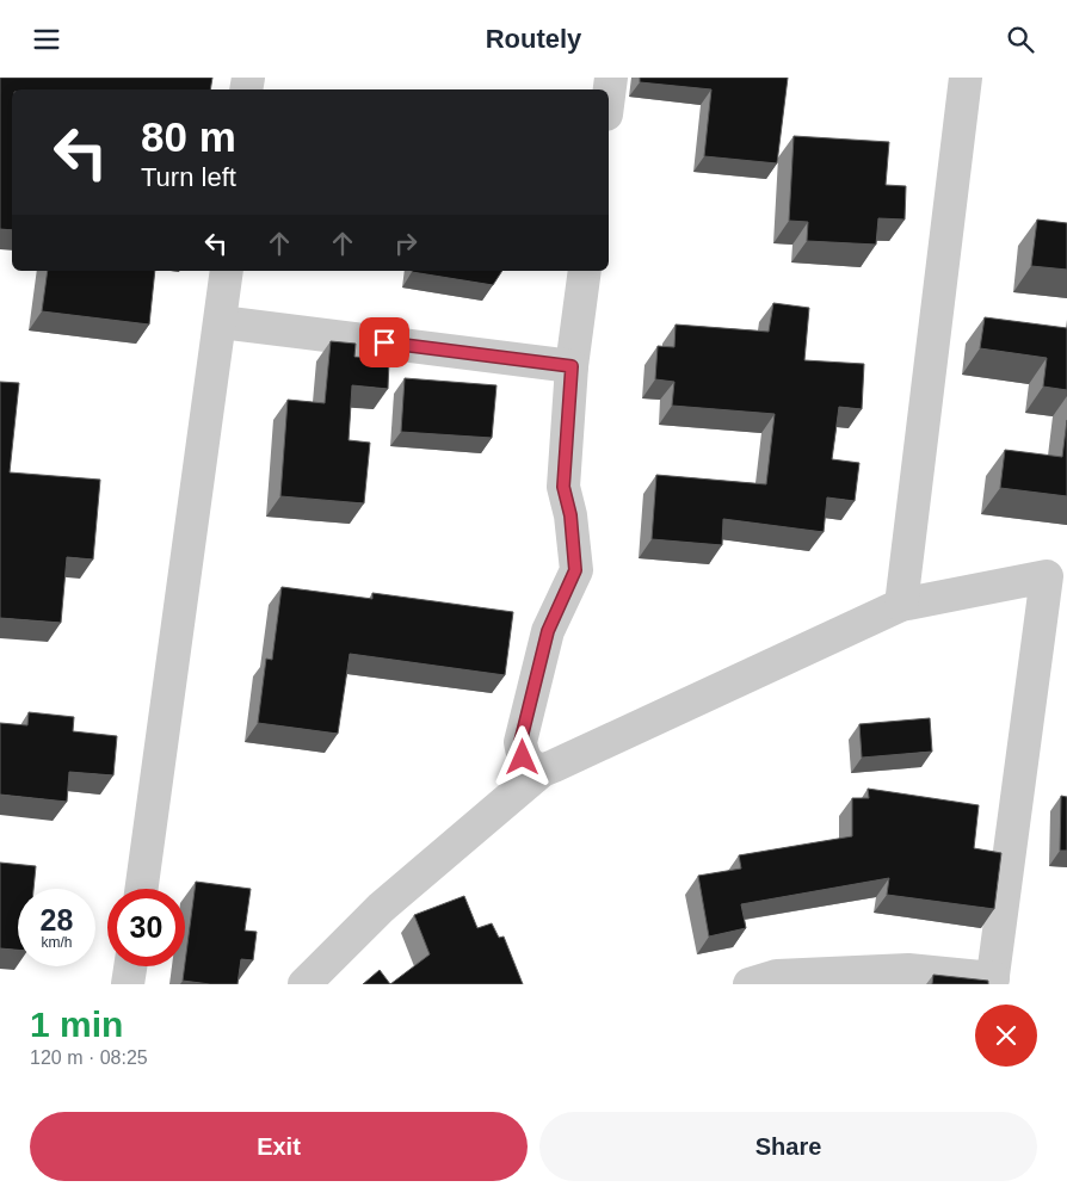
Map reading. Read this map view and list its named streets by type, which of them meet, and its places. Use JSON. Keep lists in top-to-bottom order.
{
  "page": {
    "header": "Routely",
    "turn": ["80 m", "Turn left"],
    "speed": "28 km/h",
    "limit": "30",
    "heading": ["1 min", "120 m · 08:25"],
    "buttons": ["Exit", "Share"]
  }
}
